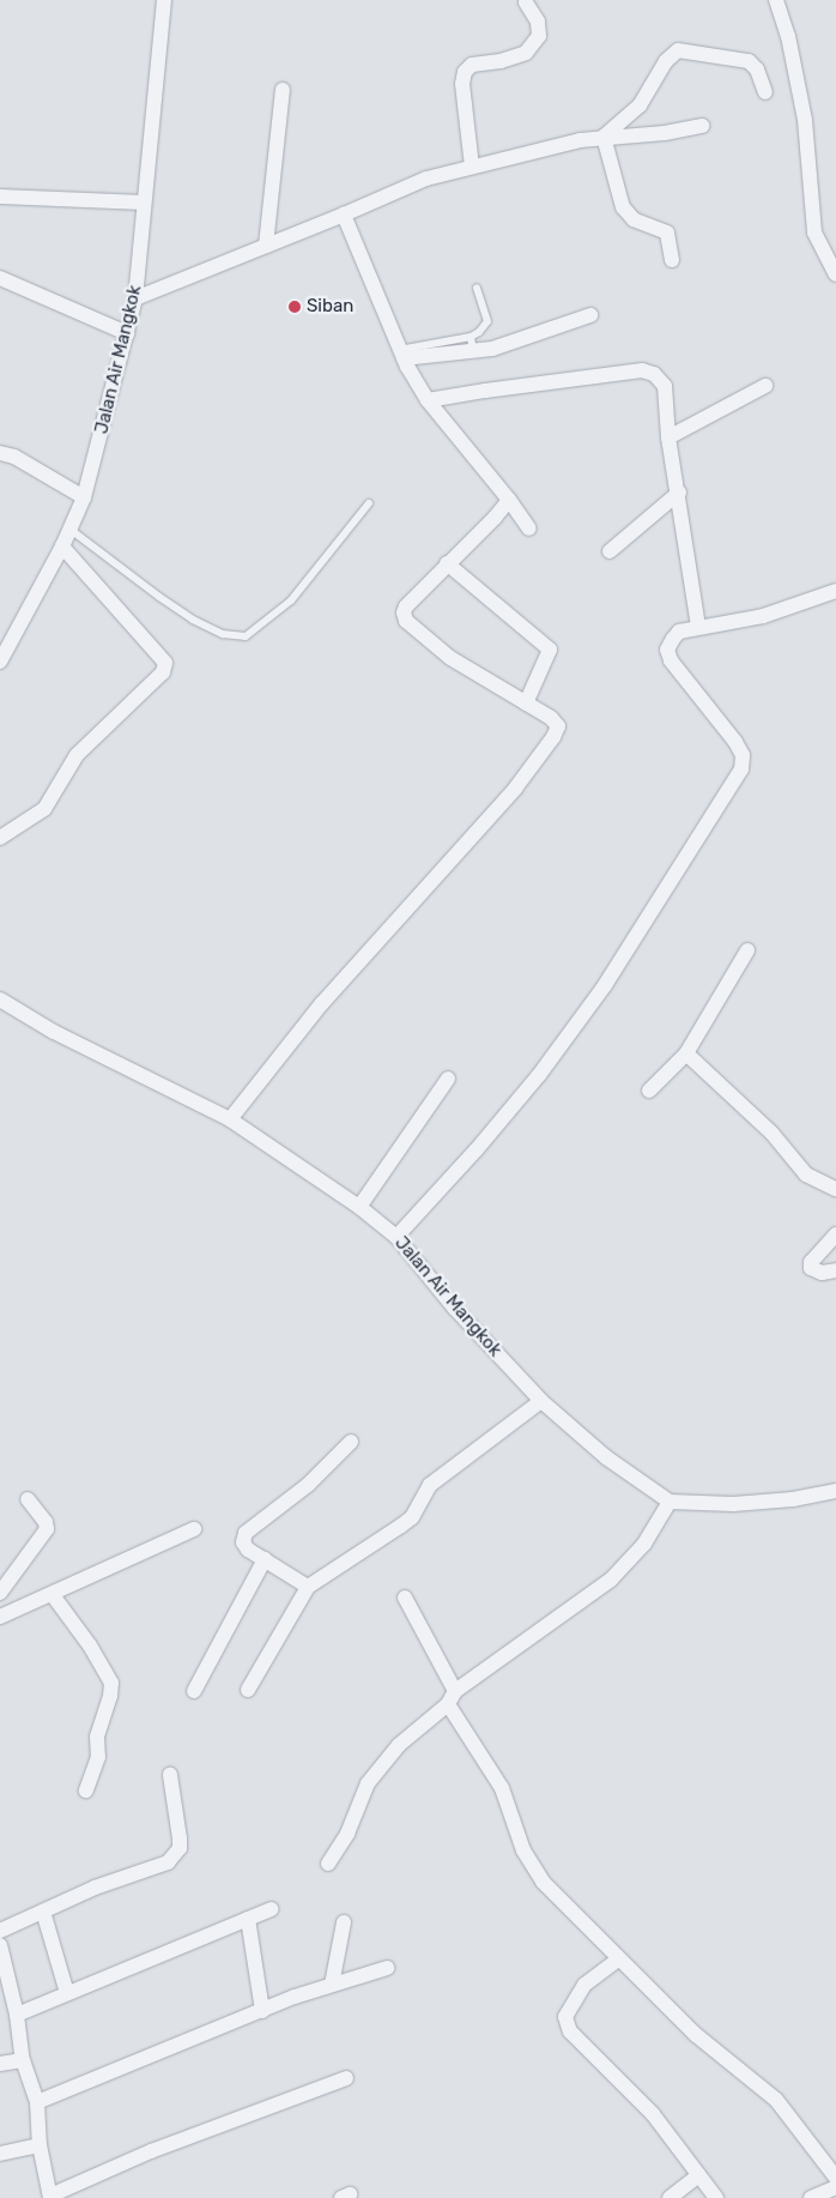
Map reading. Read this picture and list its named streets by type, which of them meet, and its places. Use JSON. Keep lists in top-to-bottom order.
{
  "streets": {
    "street": ["Jalan Air Mangkok"]
  },
  "places": ["Siban"]
}
